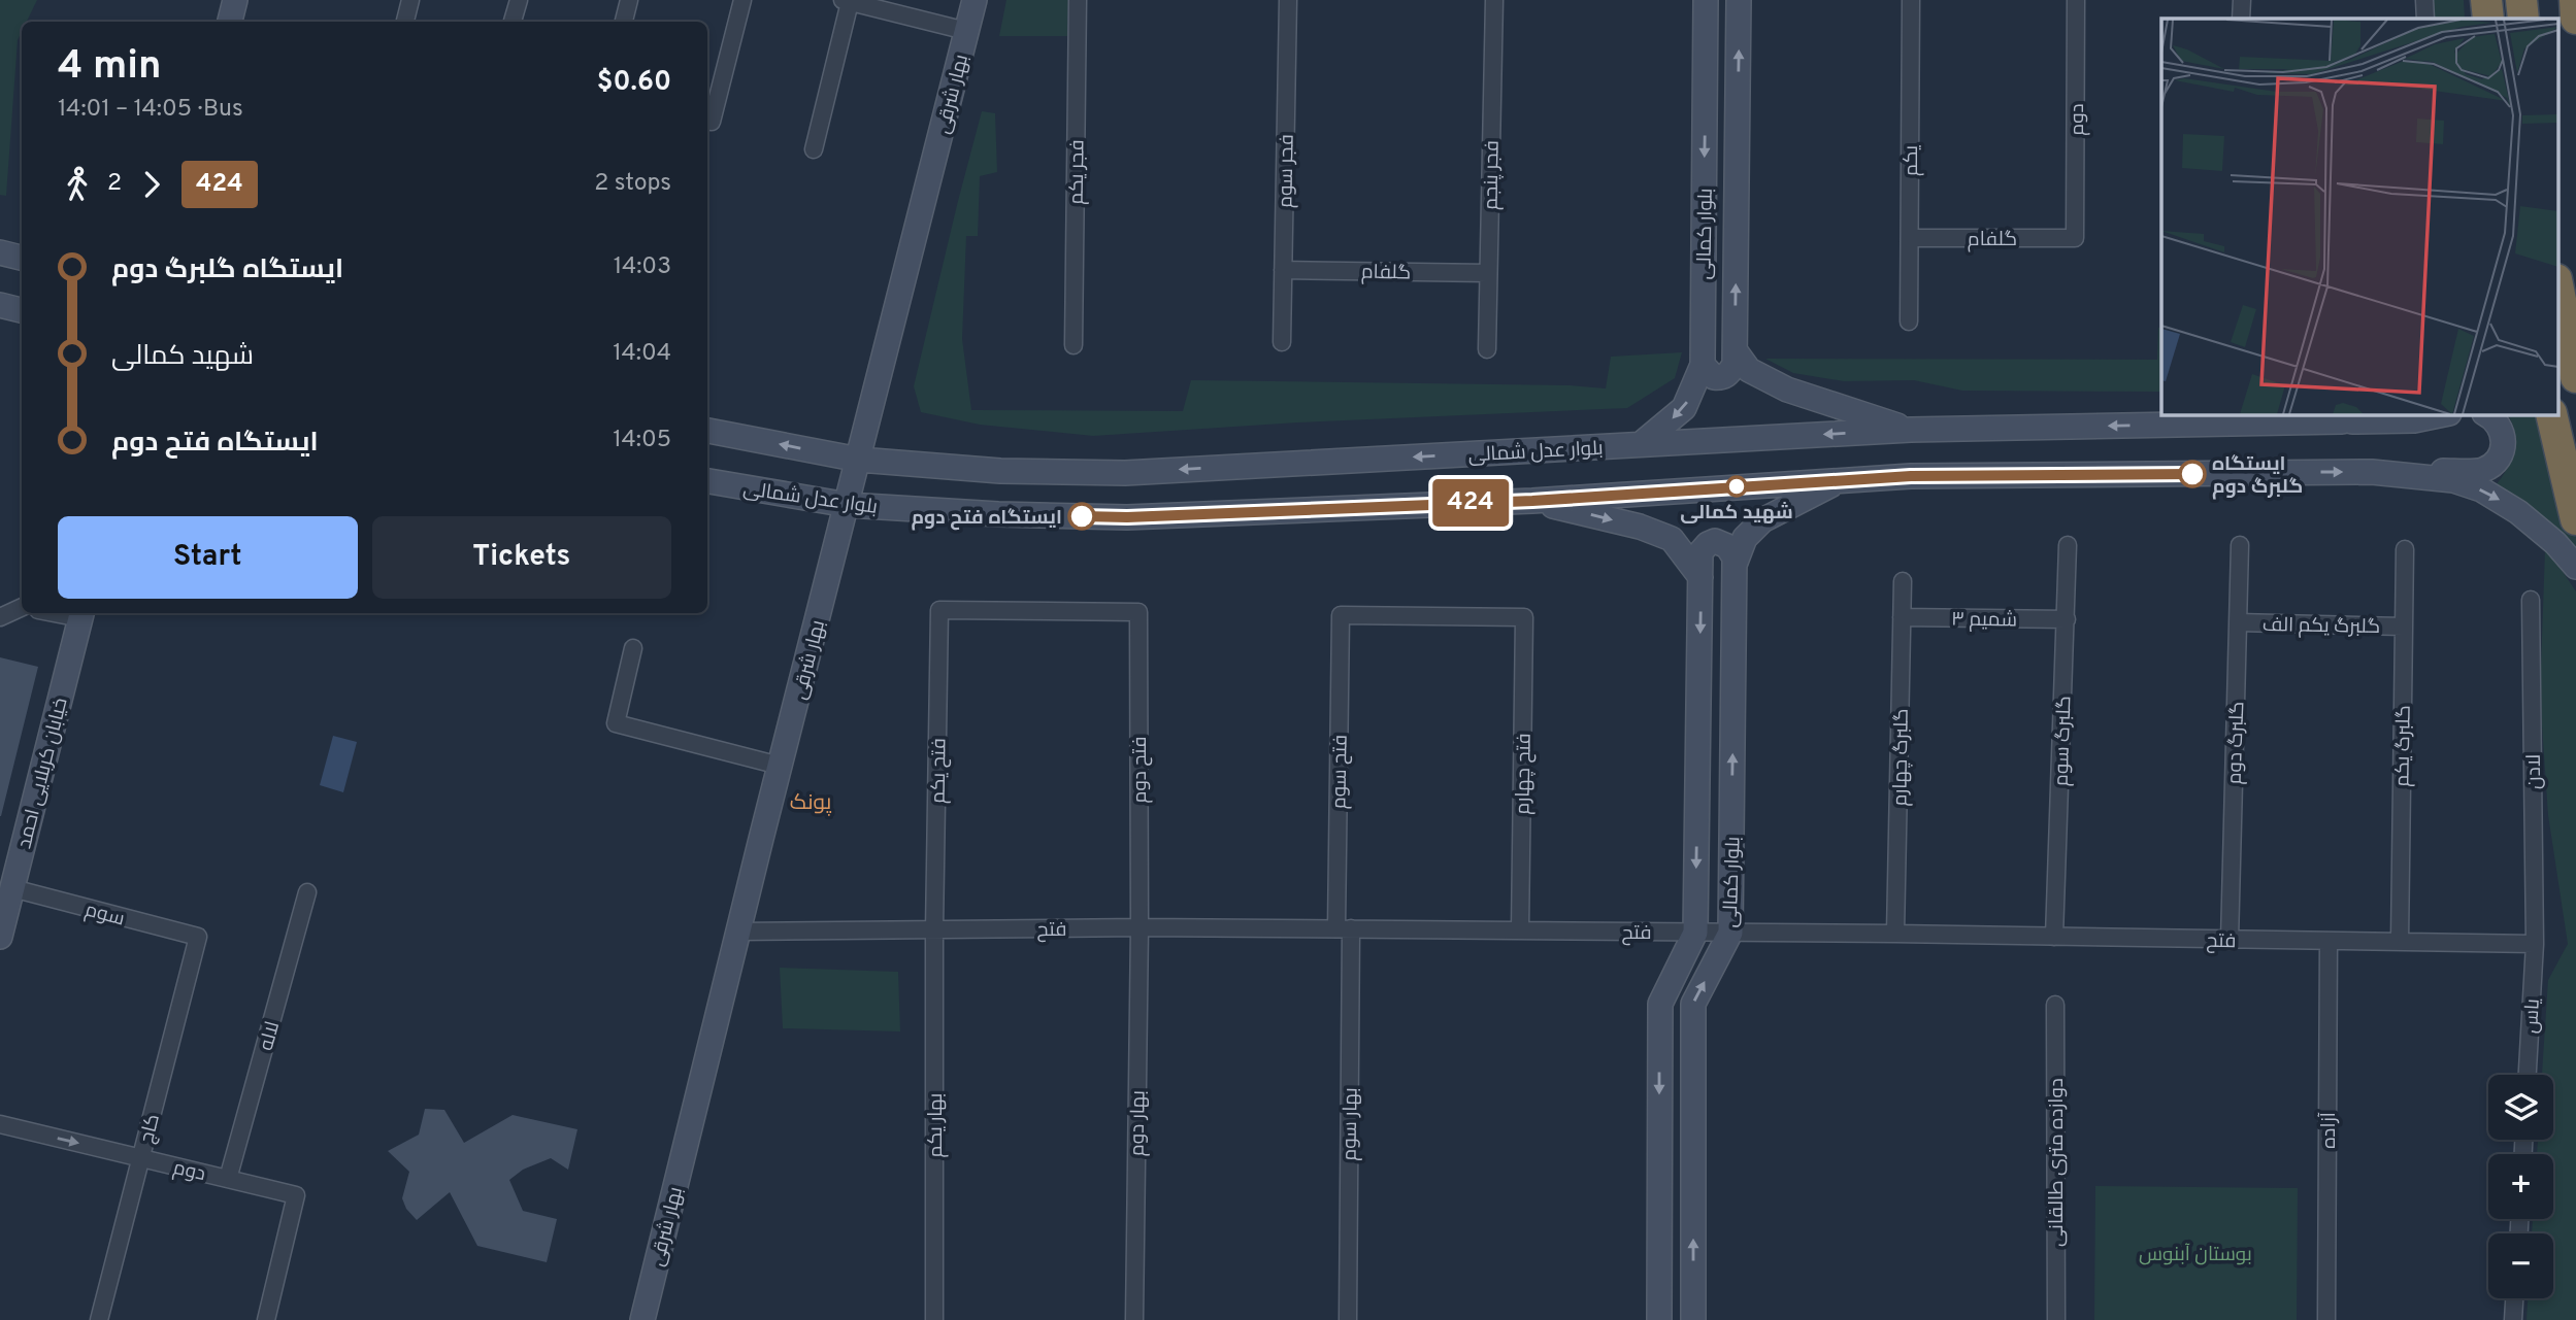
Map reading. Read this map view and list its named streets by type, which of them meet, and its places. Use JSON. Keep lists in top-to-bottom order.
{
  "streets": {
    "street": [
      "بهار شرقی",
      "دوم",
      "یکم",
      "فجر سوم",
      "فجر یکم",
      "فجر پنجم",
      "بلوار کمالی",
      "گلفام",
      "بلوار عدل شمالی",
      "شمیم ۳",
      "گلبرگ یکم الف",
      "گلبرگ سوم",
      "گلبرگ دوم",
      "گلبرگ یکم",
      "گلبرگ چهارم",
      "فتح دوم",
      "فتح یکم",
      "فتح سوم",
      "لادن",
      "خیابان کربلایی احمد",
      "فتح چهارم",
      "سوم",
      "فتح",
      "یاس",
      "لاله",
      "بهار دوم",
      "بهار سوم",
      "بهار یکم",
      "کاج",
      "آزاده",
      "دوازده متری طالقانی"
    ]
  },
  "crossings": [
    ["بهار شرقی", "بلوار عدل شمالی"],
    ["بهار شرقی", "فتح"],
    ["دوم", "گلفام"],
    ["دوم", "لاله"],
    ["دوم", "کاج"],
    ["یکم", "گلفام"],
    ["فجر سوم", "گلفام"],
    ["فجر پنجم", "گلفام"],
    ["بلوار کمالی", "بلوار عدل شمالی"],
    ["بلوار کمالی", "فتح"],
    ["شمیم ۳", "گلبرگ سوم"],
    ["شمیم ۳", "گلبرگ چهارم"],
    ["گلبرگ یکم الف", "گلبرگ دوم"],
    ["گلبرگ یکم الف", "گلبرگ یکم"],
    ["گلبرگ سوم", "فتح"],
    ["گلبرگ دوم", "فتح"],
    ["گلبرگ یکم", "فتح"],
    ["گلبرگ چهارم", "فتح"],
    ["فتح دوم", "فتح یکم"],
    ["فتح دوم", "فتح"],
    ["فتح دوم", "بهار دوم"],
    ["فتح یکم", "فتح"],
    ["فتح یکم", "بهار یکم"],
    ["فتح سوم", "فتح چهارم"],
    ["فتح سوم", "فتح"],
    ["فتح سوم", "بهار سوم"],
    ["لادن", "فتح"],
    ["لادن", "یاس"],
    ["خیابان کربلایی احمد", "سوم"],
    ["فتح چهارم", "فتح"],
    ["سوم", "کاج"],
    ["فتح", "یاس"],
    ["فتح", "بهار دوم"],
    ["فتح", "بهار سوم"],
    ["فتح", "بهار یکم"],
    ["فتح", "آزاده"]
  ],
  "districts": ["پونک"],
  "parks": ["بوستان آبنوس"],
  "places": ["ایستگاه گلبرگ دوم", "شهید کمالی", "ایستگاه فتح دوم"],
  "lines": ["bus line 424"],
  "page": {
    "on_map": "424",
    "heading": ["4 min", "14:01 – 14:05 · Bus", "$0.60"],
    "legs": ["2", "424", "2 stops"],
    "list": [
      {
        "name": "ایستگاه گلبرگ دوم",
        "value": "14:03"
      },
      {
        "name": "شهید کمالی",
        "value": "14:04"
      },
      {
        "name": "ایستگاه فتح دوم",
        "value": "14:05"
      }
    ],
    "buttons": ["Start", "Tickets"],
    "map_buttons": ["+", "−"]
  }
}
